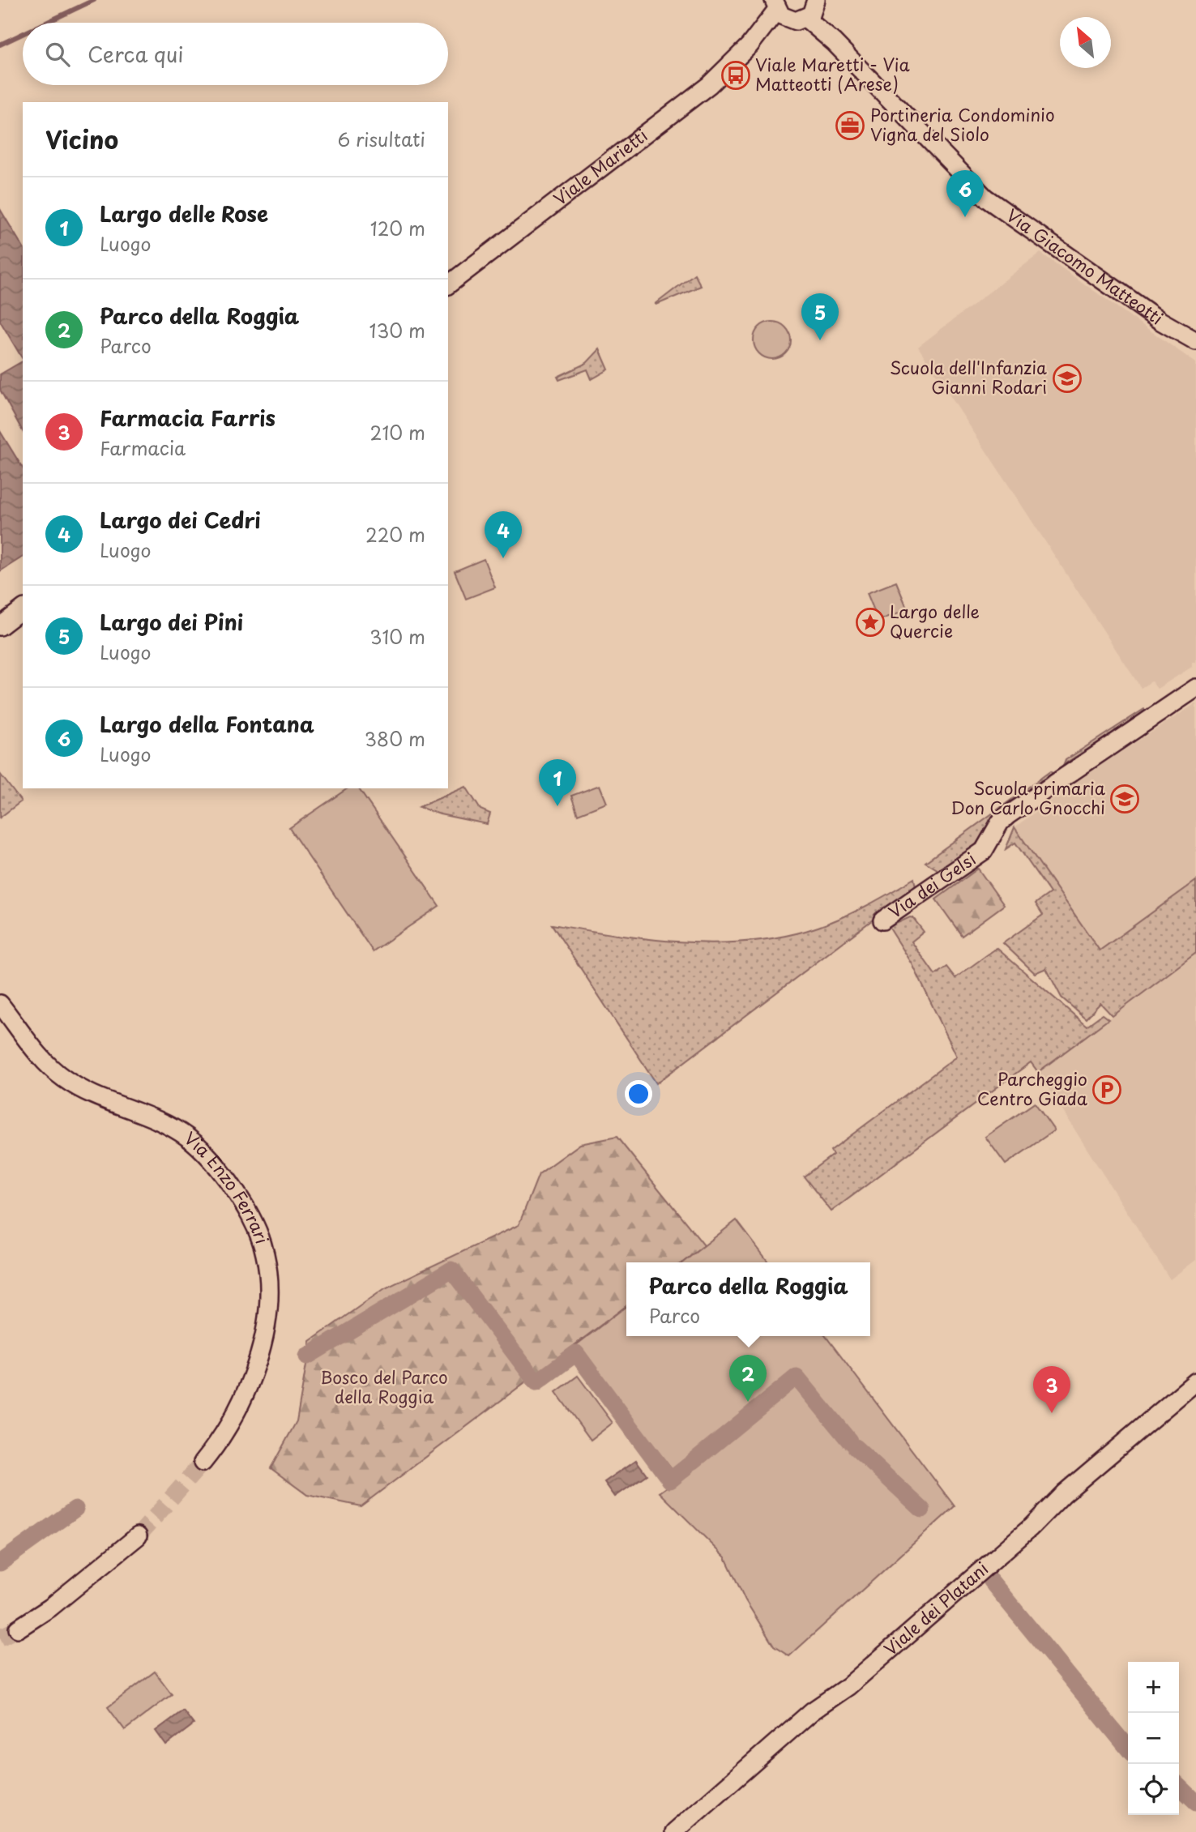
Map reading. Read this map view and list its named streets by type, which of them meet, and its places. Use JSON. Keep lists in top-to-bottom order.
{
  "streets": {
    "street": [
      "Viale Marietti",
      "Via Giacomo Matteotti",
      "Via dei Gelsi",
      "Via Enzo Ferrari",
      "Viale dei Platani"
    ]
  },
  "parks": ["Bosco del Parco della Roggia"],
  "places": {
    "bus stop": ["Viale Maretti - Via Matteotti (Arese)"],
    "office": ["Portineria Condominio Vigna del Siolo"],
    "school or university": ["Scuola dell'Infanzia Gianni Rodari", "Scuola primaria Don Carlo Gnocchi"],
    "place": ["Largo delle Quercie"],
    "parking": ["Parcheggio Centro Giada"]
  },
  "north": "top left",
  "page": {
    "search": "Cerca qui",
    "heading": ["Vicino", "6 risultati"],
    "pins": [
      "6",
      "5",
      "4",
      "1",
      "2",
      "3"
    ],
    "list": [
      {
        "mark": "1",
        "name": "Largo delle Rose",
        "note": "Luogo",
        "value": "120 m"
      },
      {
        "mark": "2",
        "name": "Parco della Roggia",
        "note": "Parco",
        "value": "130 m"
      },
      {
        "mark": "3",
        "name": "Farmacia Farris",
        "note": "Farmacia",
        "value": "210 m"
      },
      {
        "mark": "4",
        "name": "Largo dei Cedri",
        "note": "Luogo",
        "value": "220 m"
      },
      {
        "mark": "5",
        "name": "Largo dei Pini",
        "note": "Luogo",
        "value": "310 m"
      },
      {
        "mark": "6",
        "name": "Largo della Fontana",
        "note": "Luogo",
        "value": "380 m"
      }
    ],
    "popup": ["Parco della Roggia", "Parco"],
    "map_buttons": ["+", "−"]
  }
}
